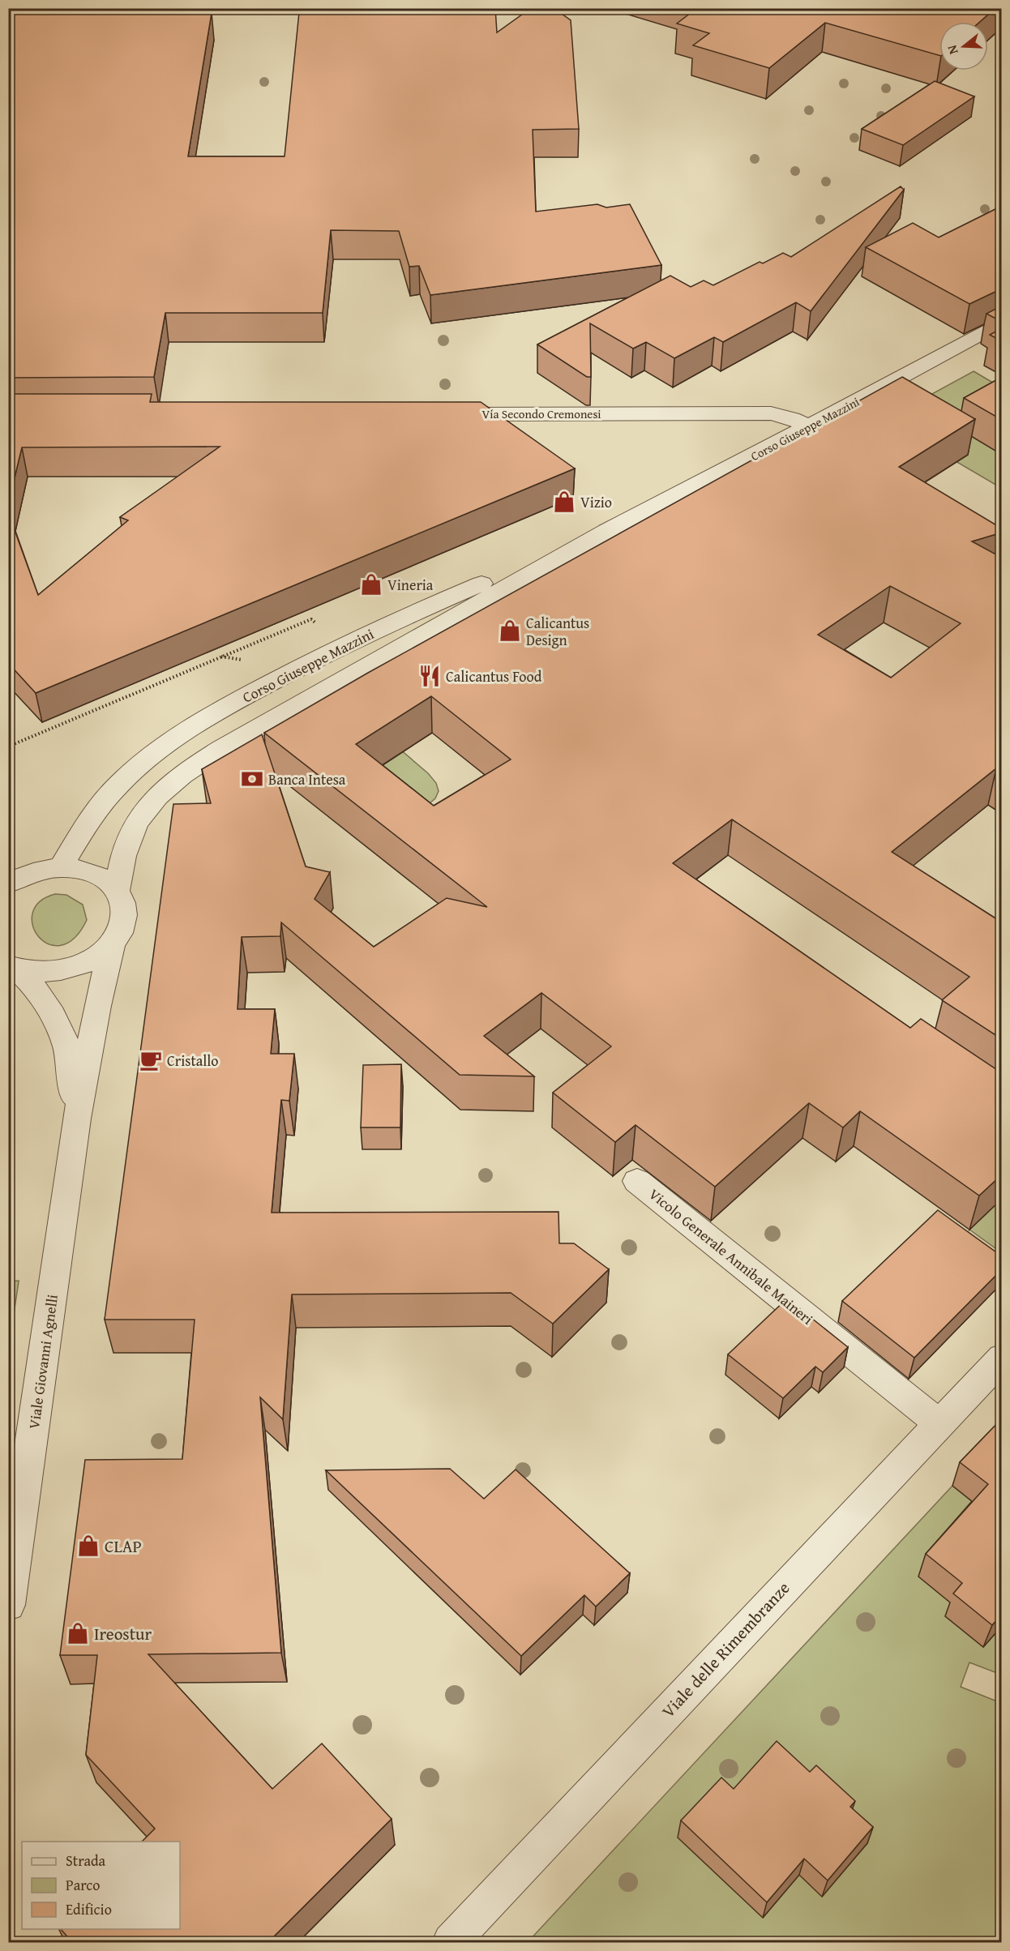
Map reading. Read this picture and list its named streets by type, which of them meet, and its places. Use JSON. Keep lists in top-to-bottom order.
{
  "streets": {
    "street": [
      "Via Secondo Cremonesi",
      "Corso Giuseppe Mazzini",
      "Vicolo Generale Annibale Maineri",
      "Viale Giovanni Agnelli",
      "Viale delle Rimembranze"
    ]
  },
  "crossings": [
    ["Via Secondo Cremonesi", "Corso Giuseppe Mazzini"],
    ["Corso Giuseppe Mazzini", "Viale Giovanni Agnelli"],
    ["Vicolo Generale Annibale Maineri", "Viale delle Rimembranze"]
  ],
  "places": {
    "shop": [
      "Vizio",
      "Vineria",
      "Calicantus Design",
      "CLAP",
      "Ireostur"
    ],
    "restaurant": ["Calicantus Food"],
    "bank": ["Banca Intesa"],
    "cafe": ["Cristallo"]
  },
  "legend": ["Strada", "Parco", "Edificio"],
  "north": "left"
}
